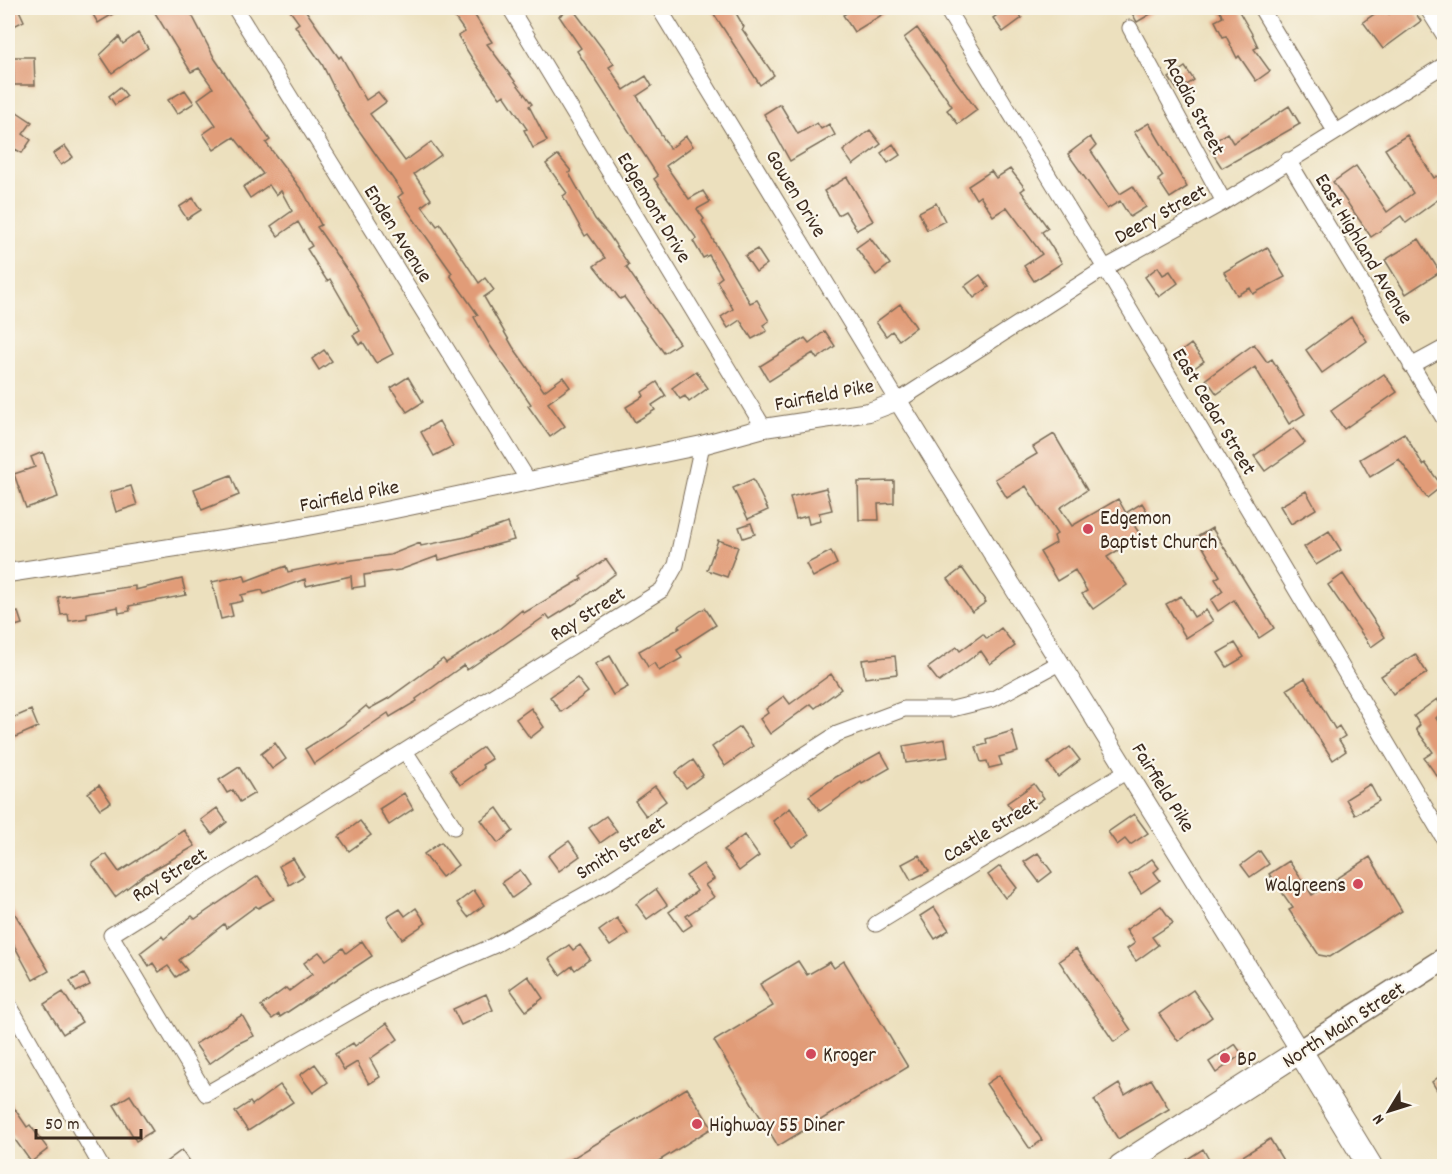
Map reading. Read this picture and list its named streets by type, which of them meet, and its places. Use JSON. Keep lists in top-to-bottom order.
{
  "streets": {
    "highway": ["North Main Street"],
    "street": [
      "Acadia Street",
      "Gowen Drive",
      "Edgemont Drive",
      "Deery Street",
      "Enden Avenue",
      "East Highland Avenue",
      "Fairfield Pike",
      "East Cedar Street",
      "Ray Street",
      "Castle Street",
      "Smith Street"
    ]
  },
  "crossings": [
    ["Acadia Street", "Deery Street"],
    ["Gowen Drive", "Deery Street"],
    ["Gowen Drive", "Fairfield Pike"],
    ["Edgemont Drive", "Fairfield Pike"],
    ["Deery Street", "East Highland Avenue"],
    ["Deery Street", "Fairfield Pike"],
    ["Deery Street", "East Cedar Street"],
    ["Enden Avenue", "Fairfield Pike"],
    ["Fairfield Pike", "Ray Street"],
    ["Fairfield Pike", "Castle Street"],
    ["Fairfield Pike", "Smith Street"],
    ["Fairfield Pike", "North Main Street"],
    ["Ray Street", "Smith Street"]
  ],
  "places": [
    "Edgemon Baptist Church",
    "Walgreens",
    "Kroger",
    "BP",
    "Highway 55 Diner"
  ],
  "scale_bar": "50 m",
  "north": "bottom left"
}
